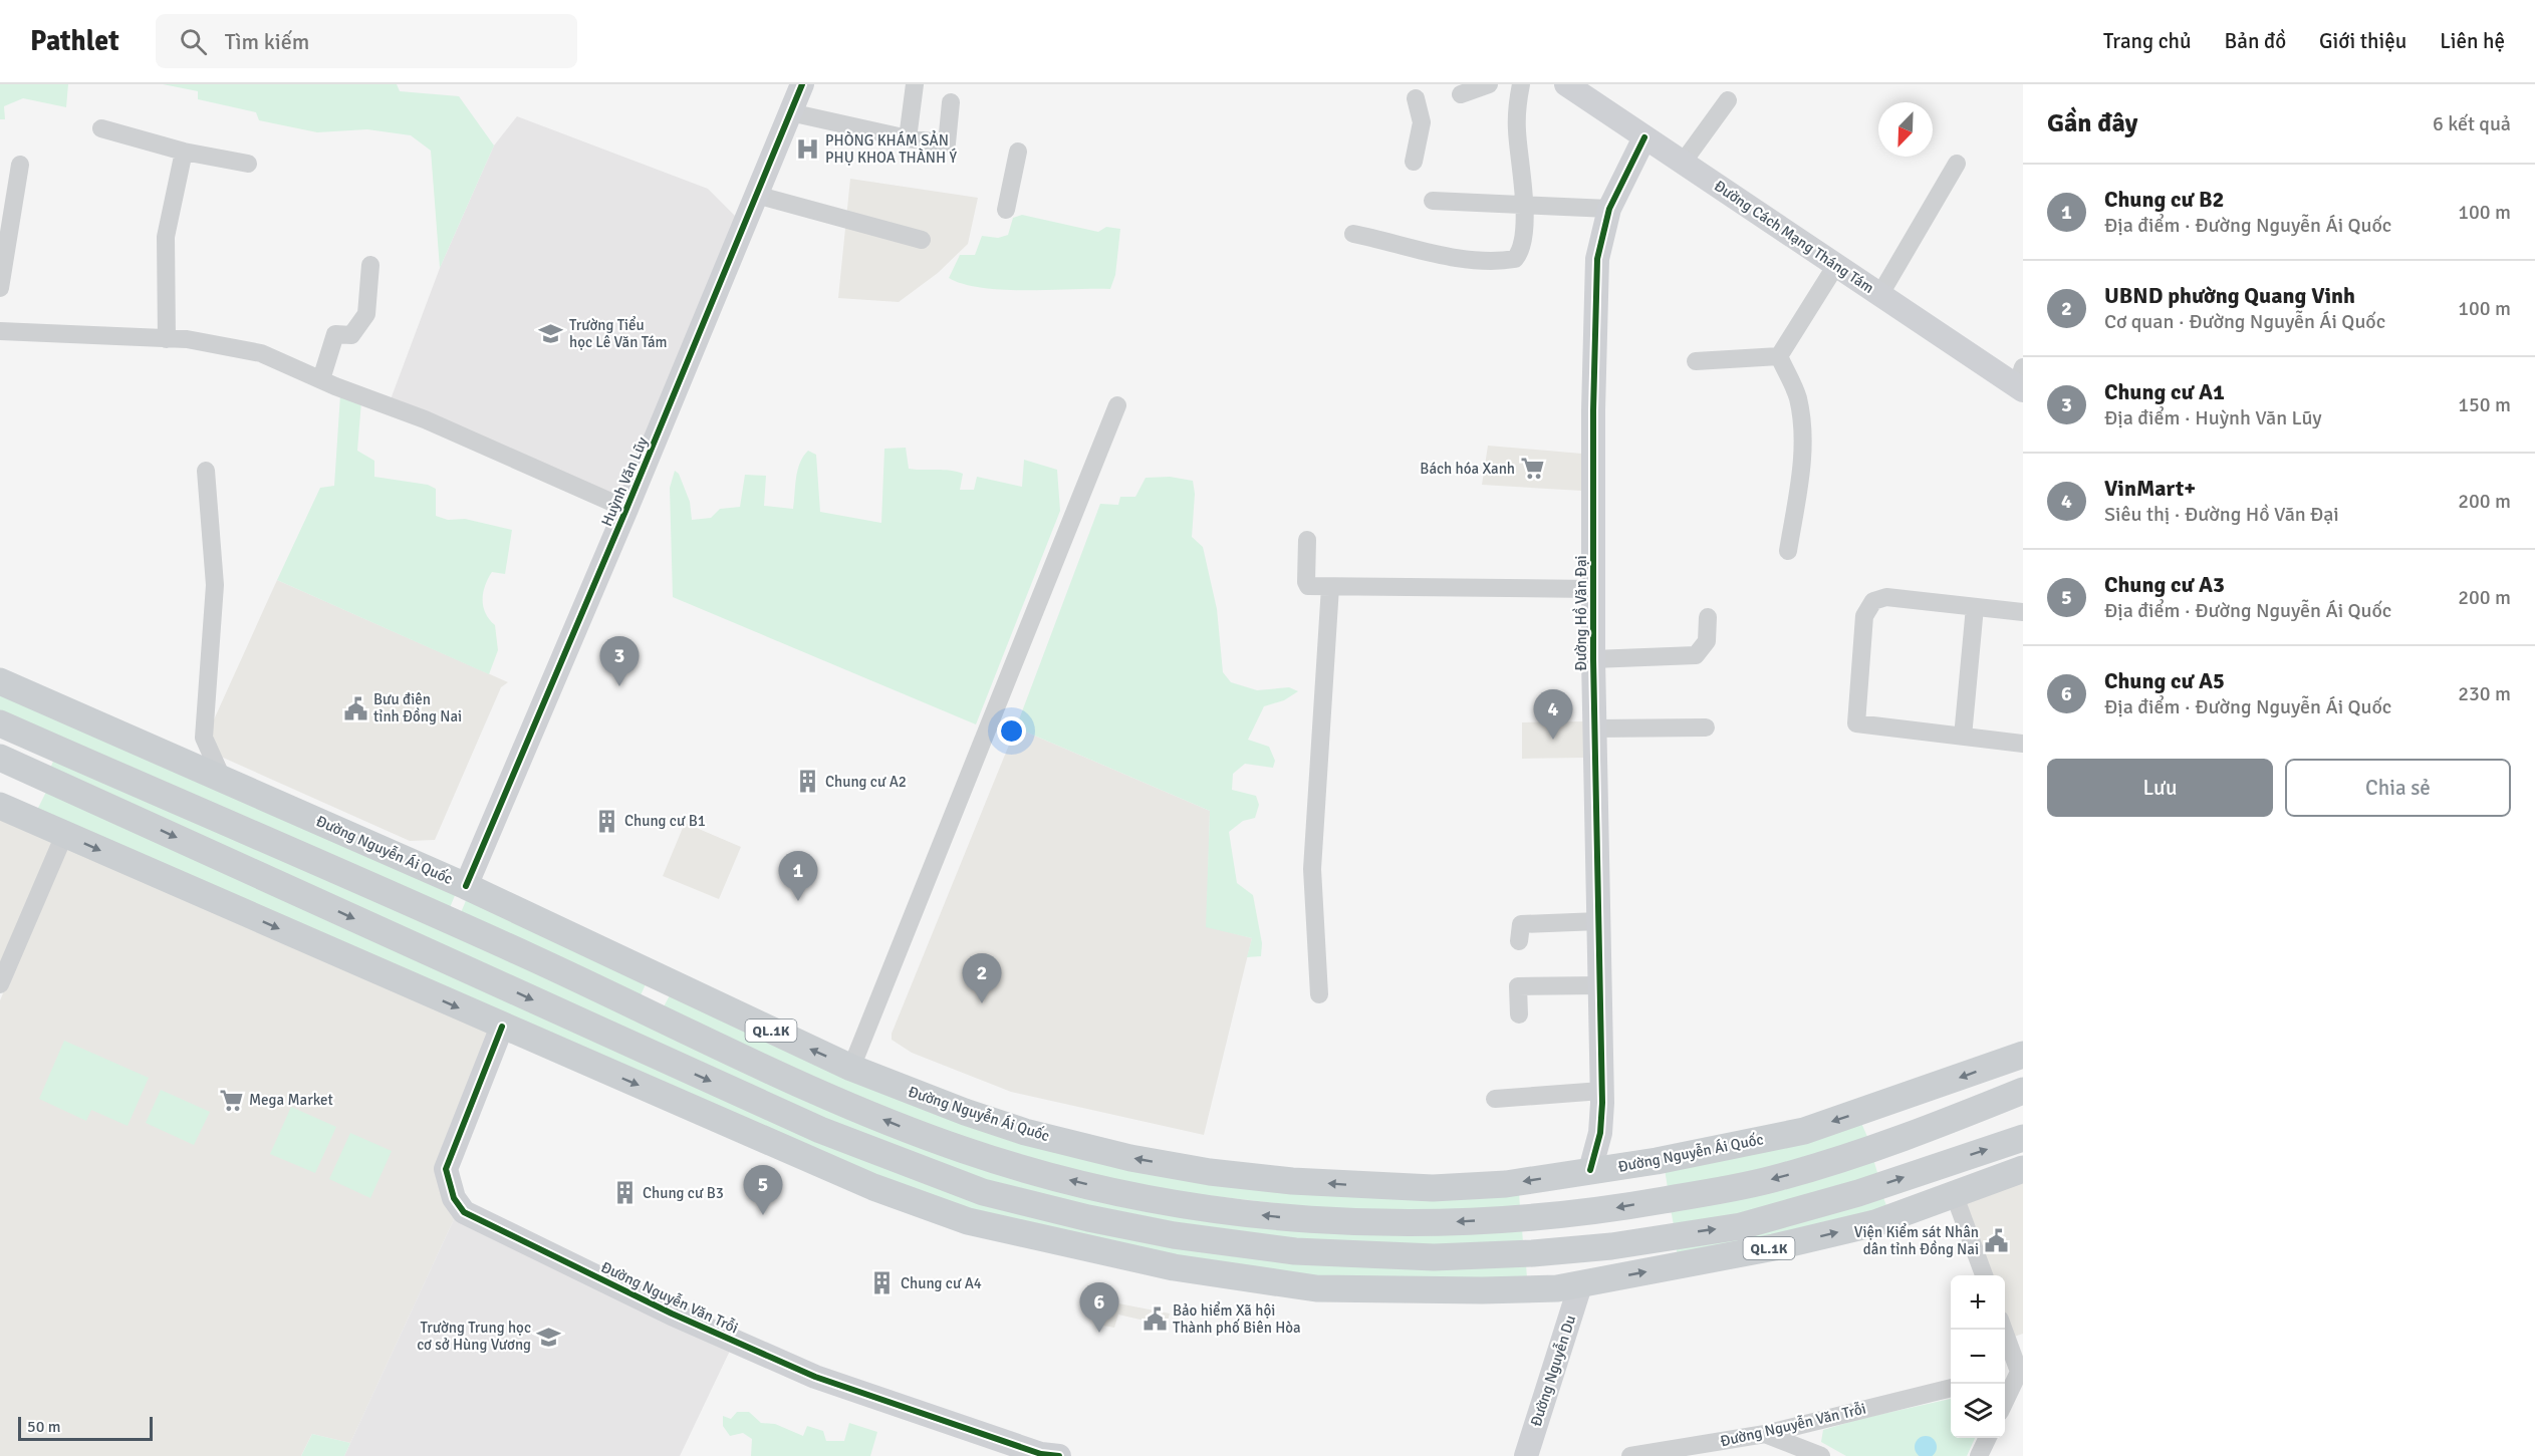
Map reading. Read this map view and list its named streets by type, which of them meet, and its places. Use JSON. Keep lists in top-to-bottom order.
{
  "streets": {
    "main road": ["Đường Nguyễn Ái Quốc", "QL.1K"],
    "street": [
      "Đường Cách Mạng Tháng Tám",
      "Huỳnh Văn Lũy",
      "Đường Hồ Văn Đại",
      "Đường Nguyễn Văn Trỗi",
      "Đường Nguyễn Du"
    ]
  },
  "crossings": [
    ["Đường Cách Mạng Tháng Tám", "Đường Hồ Văn Đại"],
    ["Huỳnh Văn Lũy", "Đường Nguyễn Ái Quốc"],
    ["Đường Hồ Văn Đại", "Đường Nguyễn Ái Quốc"],
    ["QL.1K", "Đường Nguyễn Văn Trỗi"],
    ["QL.1K", "Đường Nguyễn Du"]
  ],
  "places": {
    "hospital": ["PHÒNG KHÁM SẢN PHỤ KHOA THÀNH Ý"],
    "school or university": ["Trường Tiểu học Lê Văn Tám", "Trường Trung học cơ sở Hùng Vương"],
    "supermarket": ["Bách hóa Xanh", "Mega Market"],
    "public building": ["Bưu điện tỉnh Đồng Nai", "Viện Kiểm sát Nhân dân tỉnh Đồng Nai", "Bảo hiểm Xã hội Thành phố Biên Hòa"],
    "building": [
      "Chung cư A2",
      "Chung cư B1",
      "Chung cư B3",
      "Chung cư A4"
    ]
  },
  "scale_bar": "50 m",
  "north": "bottom left",
  "page": {
    "header": "Pathlet",
    "search": "Tìm kiếm",
    "nav": [
      "Trang chủ",
      "Bản đồ",
      "Giới thiệu",
      "Liên hệ"
    ],
    "heading": ["Gần đây", "6 kết quả"],
    "list": [
      {
        "mark": "1",
        "name": "Chung cư B2",
        "note": "Địa điểm · Đường Nguyễn Ái Quốc",
        "value": "100 m"
      },
      {
        "mark": "2",
        "name": "UBND phường Quang Vinh",
        "note": "Cơ quan · Đường Nguyễn Ái Quốc",
        "value": "100 m"
      },
      {
        "mark": "3",
        "name": "Chung cư A1",
        "note": "Địa điểm · Huỳnh Văn Lũy",
        "value": "150 m"
      },
      {
        "mark": "4",
        "name": "VinMart+",
        "note": "Siêu thị · Đường Hồ Văn Đại",
        "value": "200 m"
      },
      {
        "mark": "5",
        "name": "Chung cư A3",
        "note": "Địa điểm · Đường Nguyễn Ái Quốc",
        "value": "200 m"
      },
      {
        "mark": "6",
        "name": "Chung cư A5",
        "note": "Địa điểm · Đường Nguyễn Ái Quốc",
        "value": "230 m"
      }
    ],
    "pins": [
      "3",
      "4",
      "1",
      "2",
      "5",
      "6"
    ],
    "buttons": ["Lưu", "Chia sẻ"],
    "map_buttons": ["+", "−"],
    "scale": "50 m"
  }
}
